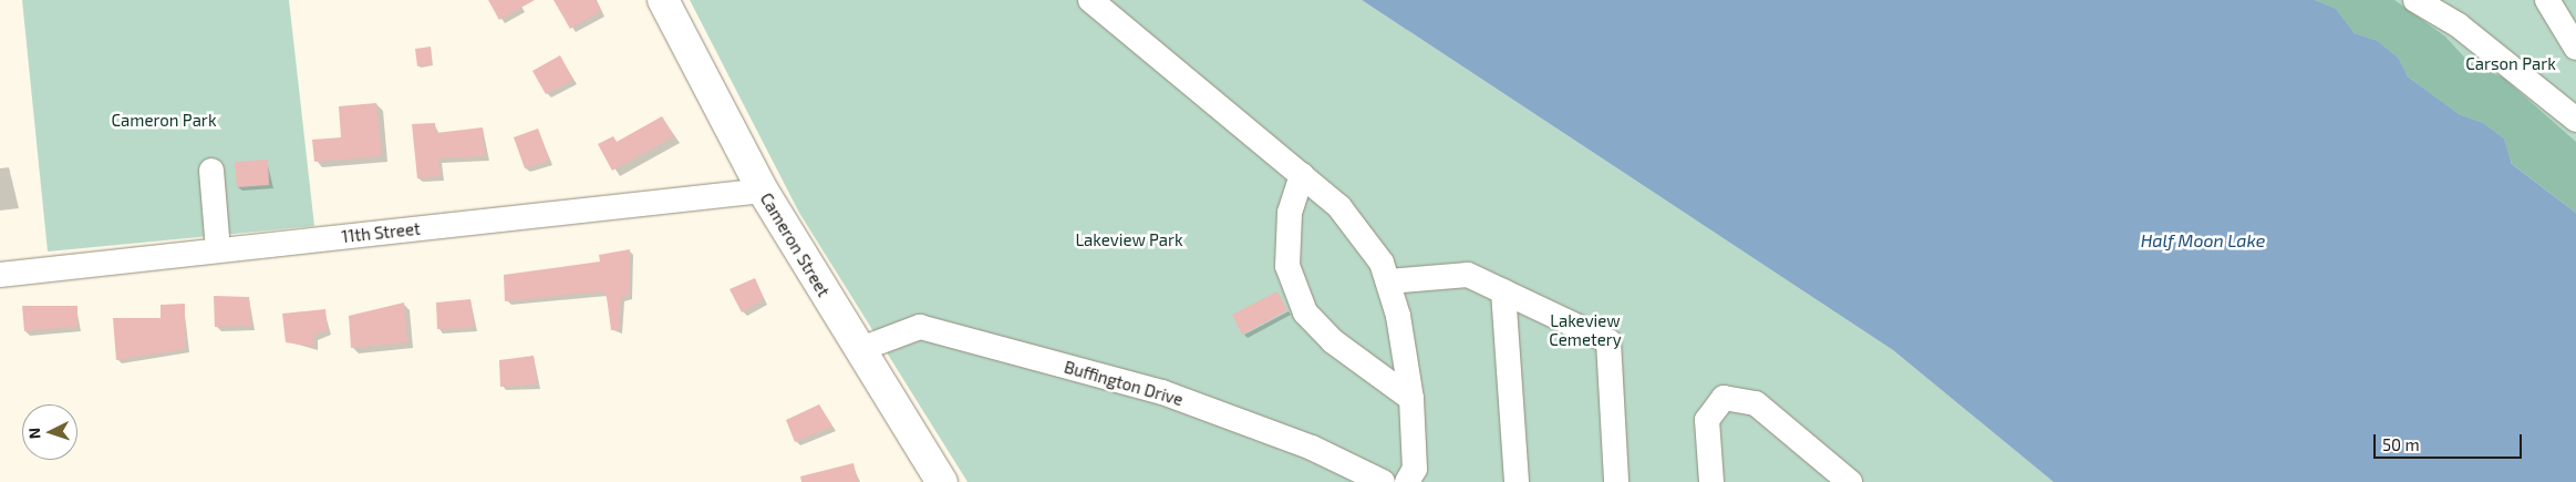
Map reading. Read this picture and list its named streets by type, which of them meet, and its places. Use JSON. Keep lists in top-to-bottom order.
{
  "streets": {
    "main road": ["Cameron Street"],
    "street": ["11th Street", "Buffington Drive"]
  },
  "crossings": [
    ["11th Street", "Cameron Street"],
    ["Cameron Street", "Buffington Drive"]
  ],
  "water": ["Half Moon Lake"],
  "parks": [
    "Carson Park",
    "Cameron Park",
    "Lakeview Park",
    "Lakeview Cemetery"
  ],
  "scale_bar": "50 m",
  "north": "left"
}
